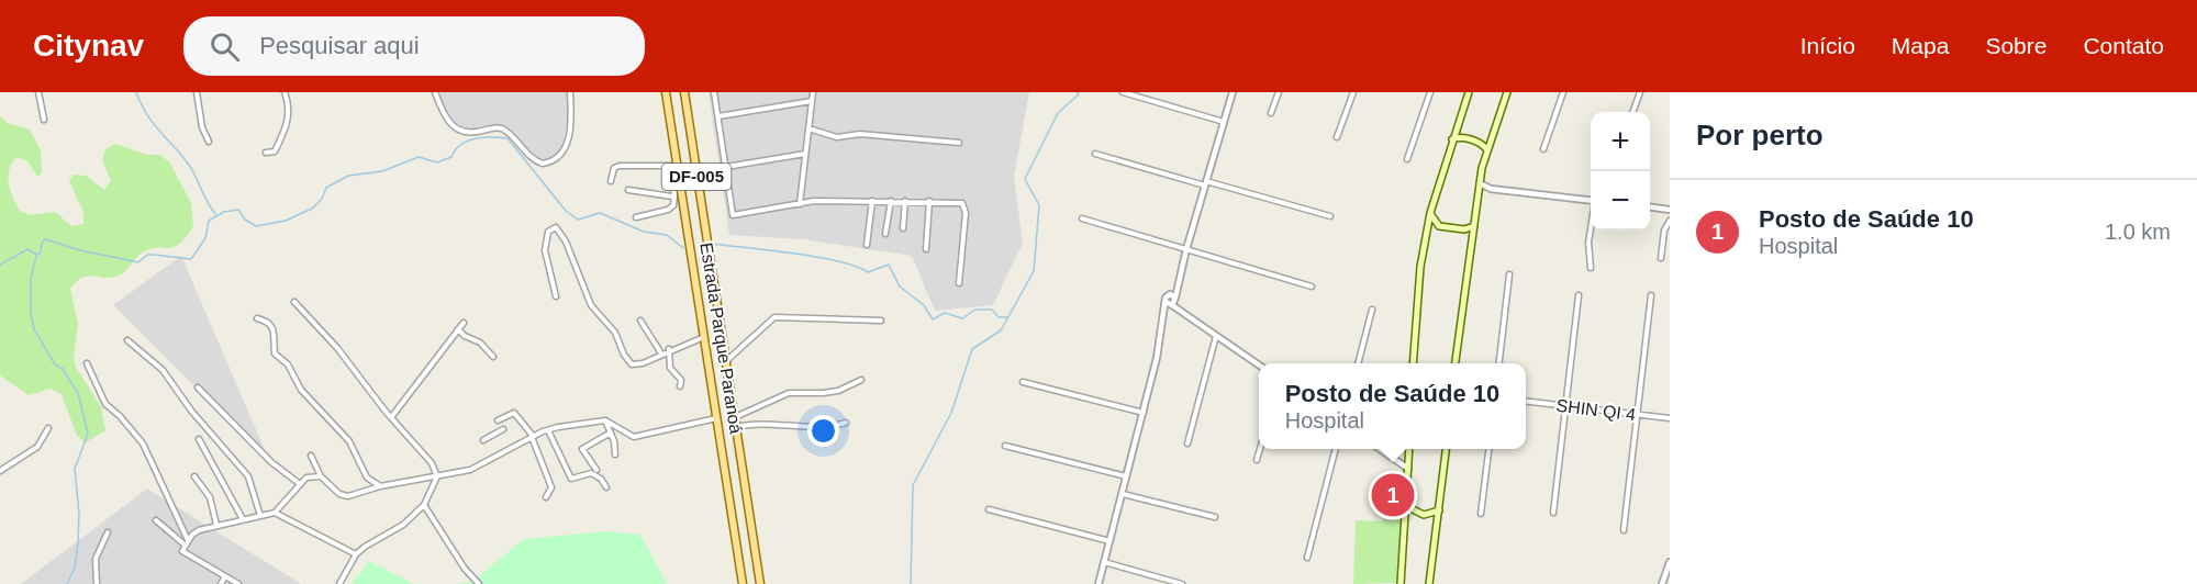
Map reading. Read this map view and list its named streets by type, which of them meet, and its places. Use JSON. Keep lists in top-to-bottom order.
{
  "streets": {
    "main road": ["DF-005", "Estrada Parque Paranoá"],
    "street": ["SHIN QI 4"]
  },
  "page": {
    "header": "Citynav",
    "search": "Pesquisar aqui",
    "nav": [
      "Início",
      "Mapa",
      "Sobre",
      "Contato"
    ],
    "heading": "Por perto",
    "map_buttons": ["+", "−"],
    "list": [
      {
        "mark": "1",
        "name": "Posto de Saúde 10",
        "note": "Hospital",
        "value": "1.0 km"
      }
    ],
    "popup": ["Posto de Saúde 10", "Hospital"],
    "pins": "1"
  }
}
